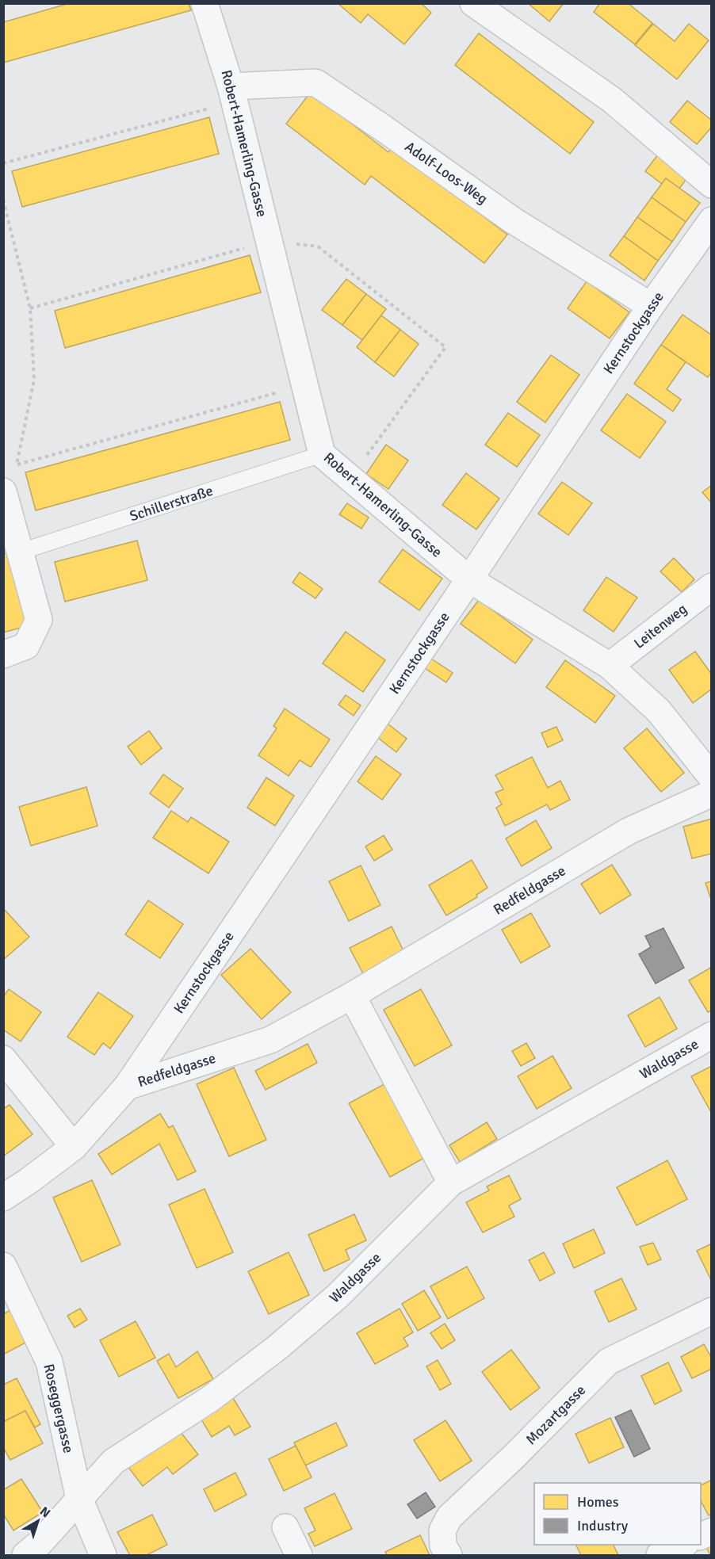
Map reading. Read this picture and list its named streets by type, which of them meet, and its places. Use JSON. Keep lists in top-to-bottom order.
{
  "streets": {
    "street": [
      "Robert-Hamerling-Gasse",
      "Adolf-Loos-Weg",
      "Kernstockgasse",
      "Leitenweg",
      "Redfeldgasse",
      "Waldgasse",
      "Roseggergasse",
      "Mozartgasse"
    ],
    "lane": ["Schillerstraße"]
  },
  "crossings": [
    ["Robert-Hamerling-Gasse", "Adolf-Loos-Weg"],
    ["Robert-Hamerling-Gasse", "Kernstockgasse"],
    ["Robert-Hamerling-Gasse", "Schillerstraße"],
    ["Robert-Hamerling-Gasse", "Leitenweg"],
    ["Adolf-Loos-Weg", "Kernstockgasse"],
    ["Kernstockgasse", "Redfeldgasse"],
    ["Waldgasse", "Roseggergasse"]
  ],
  "legend": ["Homes", "Industry"],
  "north": "top right"
}
